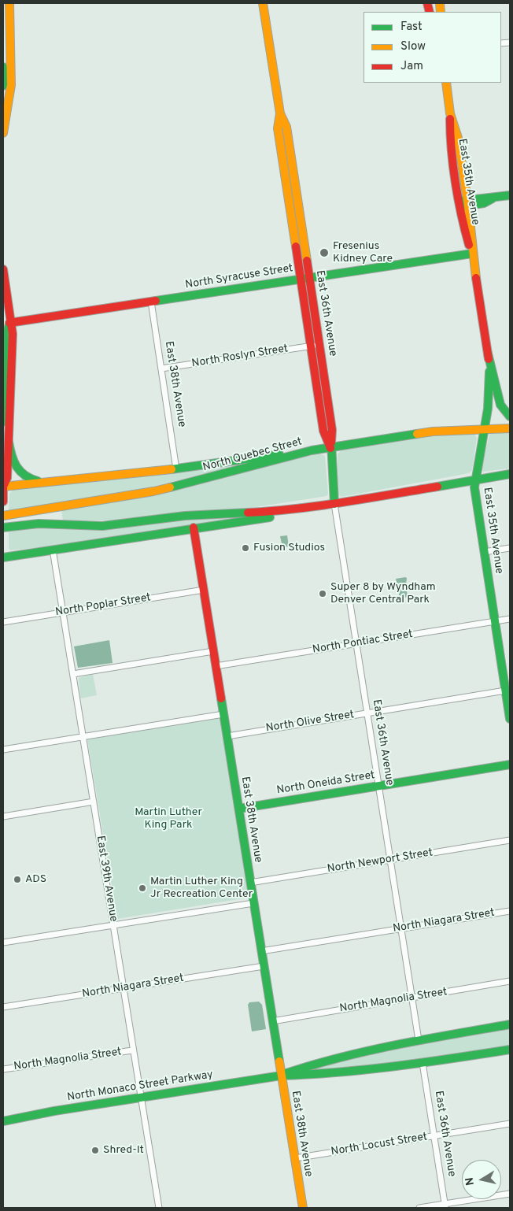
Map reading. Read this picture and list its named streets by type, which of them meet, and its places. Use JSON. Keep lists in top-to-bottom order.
{
  "streets": {
    "street": [
      "East 35th Avenue",
      "North Syracuse Street",
      "East 36th Avenue",
      "North Roslyn Street",
      "East 38th Avenue",
      "North Quebec Street",
      "North Poplar Street",
      "North Pontiac Street",
      "North Olive Street",
      "North Oneida Street",
      "North Newport Street",
      "East 39th Avenue",
      "North Niagara Street",
      "North Magnolia Street",
      "North Monaco Street Parkway",
      "North Locust Street"
    ]
  },
  "crossings": [
    ["East 35th Avenue", "North Syracuse Street"],
    ["East 35th Avenue", "North Quebec Street"],
    ["East 35th Avenue", "North Pontiac Street"],
    ["East 35th Avenue", "North Olive Street"],
    ["North Syracuse Street", "East 36th Avenue"],
    ["North Syracuse Street", "East 38th Avenue"],
    ["East 36th Avenue", "North Roslyn Street"],
    ["East 36th Avenue", "North Quebec Street"],
    ["East 36th Avenue", "North Pontiac Street"],
    ["East 36th Avenue", "North Olive Street"],
    ["East 36th Avenue", "North Oneida Street"],
    ["East 36th Avenue", "North Newport Street"],
    ["East 36th Avenue", "North Niagara Street"],
    ["East 36th Avenue", "North Magnolia Street"],
    ["East 36th Avenue", "North Monaco Street Parkway"],
    ["East 36th Avenue", "North Locust Street"],
    ["North Roslyn Street", "East 38th Avenue"],
    ["East 38th Avenue", "North Poplar Street"],
    ["East 38th Avenue", "North Pontiac Street"],
    ["East 38th Avenue", "North Olive Street"],
    ["East 38th Avenue", "North Oneida Street"],
    ["East 38th Avenue", "North Newport Street"],
    ["East 38th Avenue", "North Niagara Street"],
    ["East 38th Avenue", "North Magnolia Street"],
    ["East 38th Avenue", "North Monaco Street Parkway"],
    ["East 38th Avenue", "North Locust Street"],
    ["North Poplar Street", "East 39th Avenue"],
    ["East 39th Avenue", "North Niagara Street"],
    ["East 39th Avenue", "North Magnolia Street"],
    ["East 39th Avenue", "North Monaco Street Parkway"]
  ],
  "parks": ["Martin Luther King Park"],
  "places": [
    "Fresenius Kidney Care",
    "Fusion Studios",
    "Super 8 by Wyndham Denver Central Park",
    "ADS",
    "Martin Luther King Jr Recreation Center",
    "Shred-It"
  ],
  "legend": ["Fast", "Slow", "Jam"],
  "north": "left"
}
